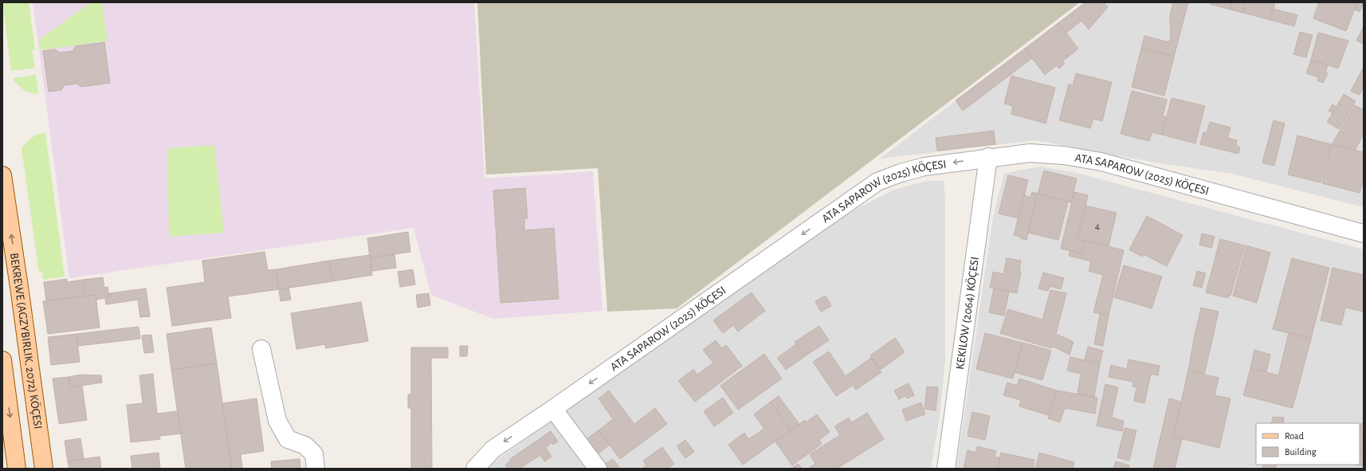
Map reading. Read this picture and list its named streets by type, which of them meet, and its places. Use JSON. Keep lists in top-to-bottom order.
{
  "streets": {
    "main road": ["BEKREWE (AGZYBIRLIK, 2072) KÖÇESI"],
    "street": ["ATA SAPAROW (2025) KÖÇESI", "KEKILOW (2064) KÖÇESI"]
  },
  "crossings": [
    ["ATA SAPAROW (2025) KÖÇESI", "KEKILOW (2064) KÖÇESI"]
  ],
  "one_way": ["ATA SAPAROW (2025) KÖÇESI"],
  "house_numbers": ["4"],
  "legend": ["Road", "Building"]
}
